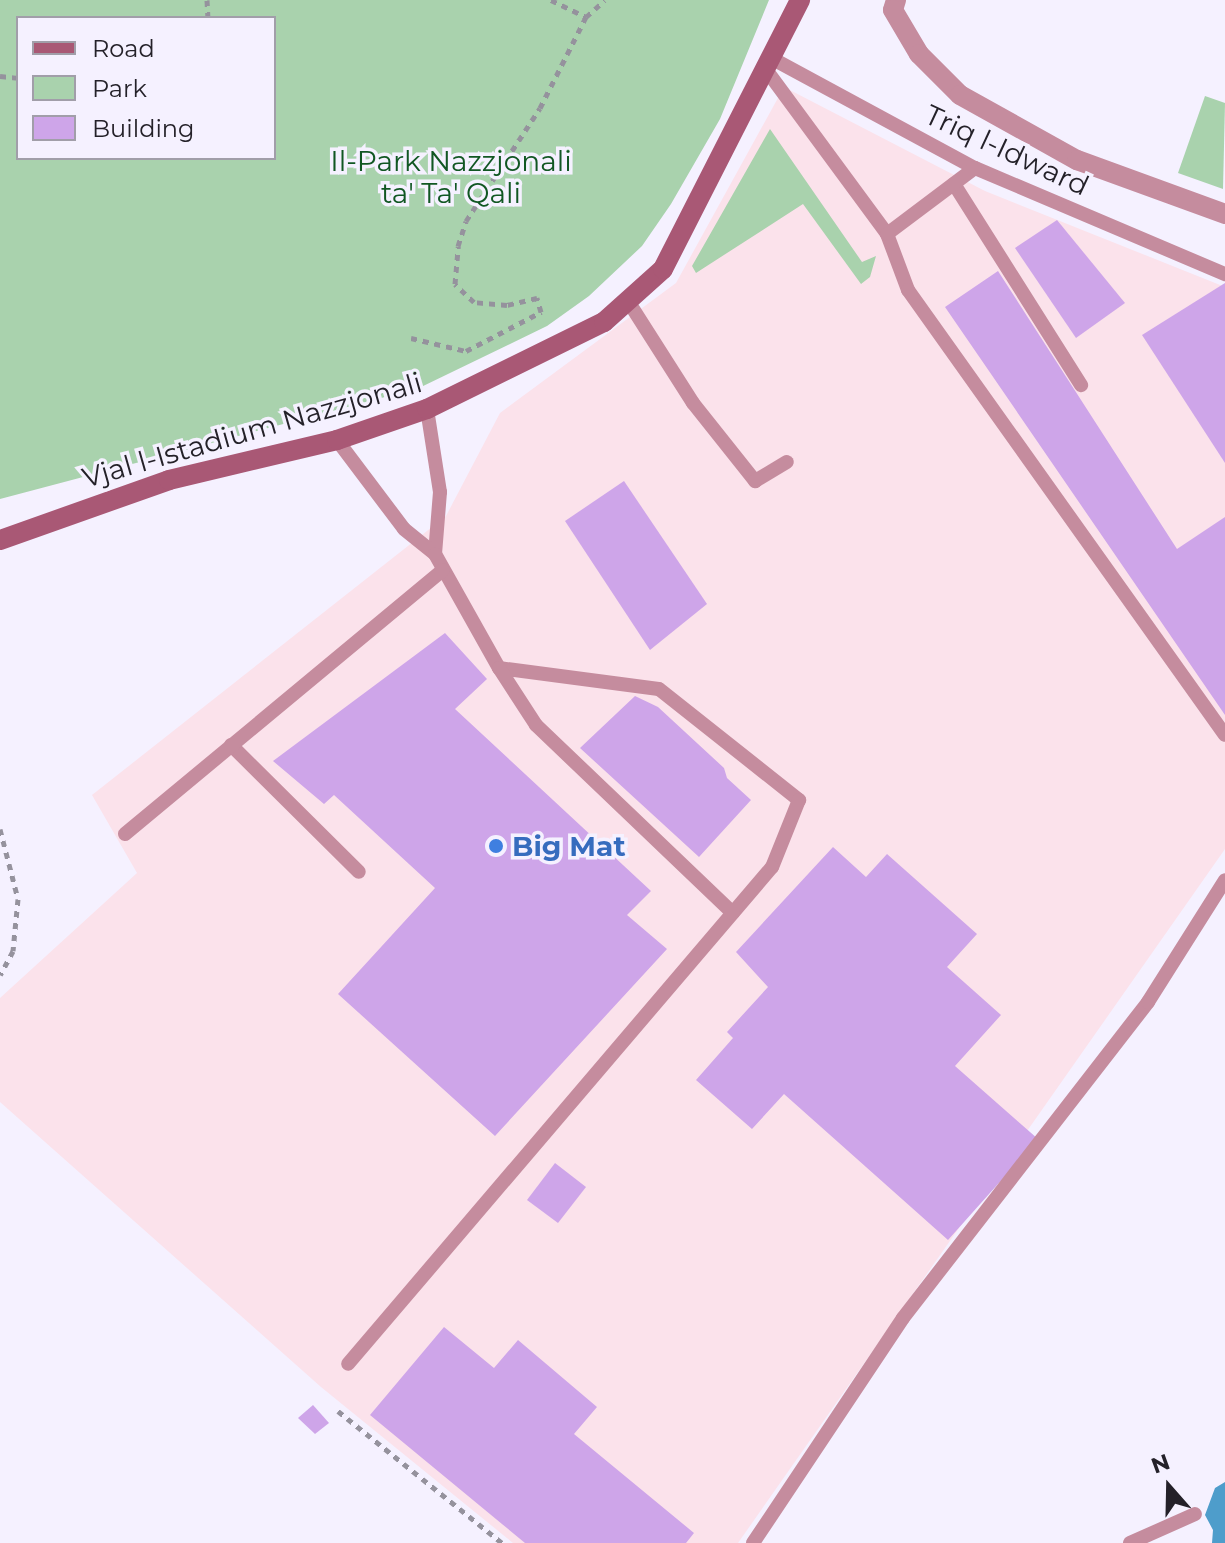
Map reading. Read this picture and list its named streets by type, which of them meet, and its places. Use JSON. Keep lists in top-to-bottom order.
{
  "streets": {
    "main road": ["Vjal l-Istadium Nazzjonali"],
    "lane": ["Triq l-Idward"]
  },
  "crossings": [
    ["Triq l-Idward", "Vjal l-Istadium Nazzjonali"]
  ],
  "parks": ["Il-Park Nazzjonali ta' Ta' Qali"],
  "places": ["Big Mat"],
  "legend": ["Road", "Park", "Building"],
  "north": "top"
}
